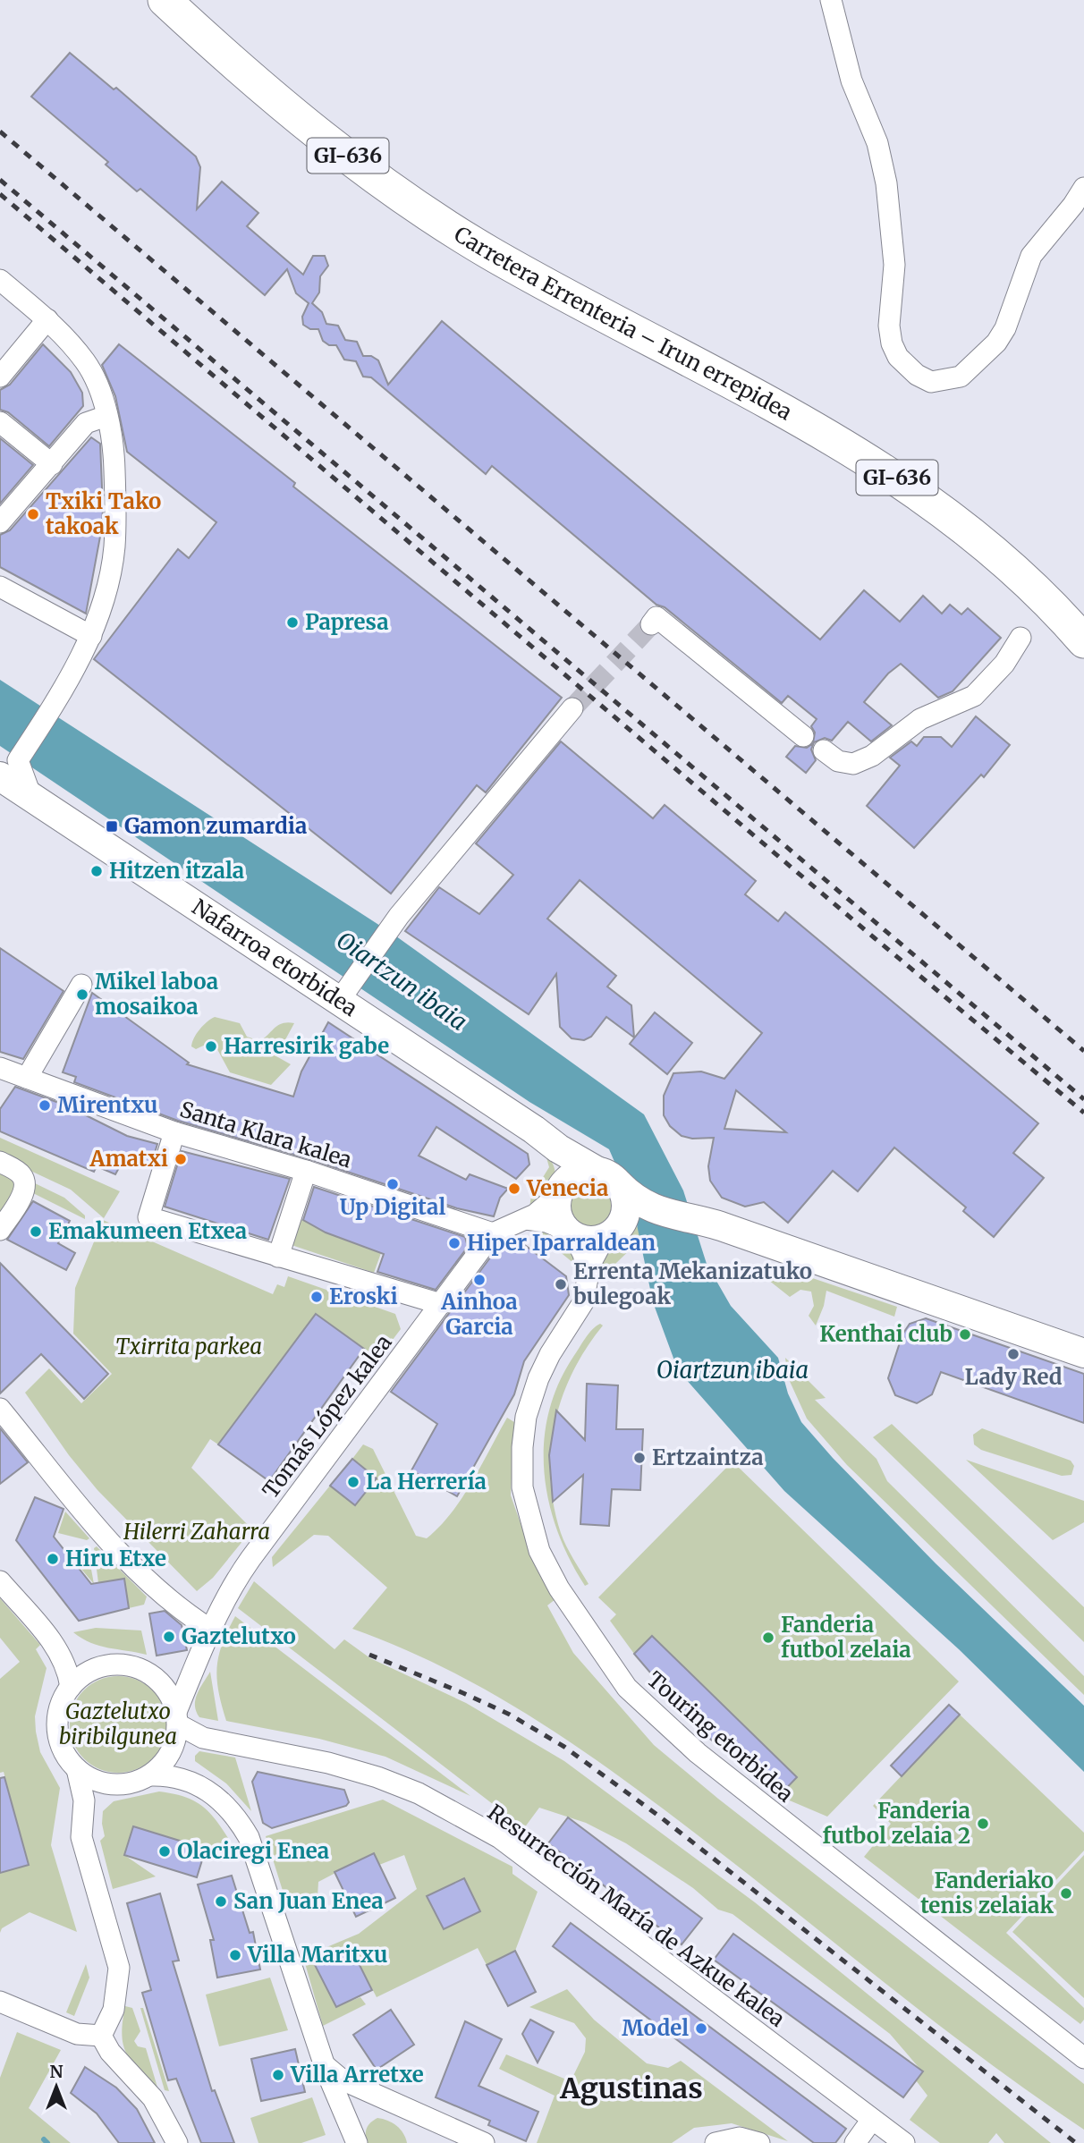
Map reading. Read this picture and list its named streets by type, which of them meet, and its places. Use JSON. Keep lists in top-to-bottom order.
{
  "streets": {
    "main road": ["GI-636", "Carretera Errenteria – Irun errepidea", "Nafarroa etorbidea"],
    "street": [
      "Santa Klara kalea",
      "Tomás López kalea",
      "Touring etorbidea",
      "Resurrección María de Azkue kalea"
    ]
  },
  "crossings": [
    ["Nafarroa etorbidea", "Tomás López kalea"],
    ["Nafarroa etorbidea", "Touring etorbidea"],
    ["Santa Klara kalea", "Tomás López kalea"],
    ["Tomás López kalea", "Touring etorbidea"],
    ["Tomás López kalea", "Resurrección María de Azkue kalea"]
  ],
  "districts": ["Agustinas"],
  "water": ["Oiartzun ibaia"],
  "parks": ["Txirrita parkea", "Hilerri Zaharra", "Gaztelutxo biribilgunea"],
  "places": {
    "other": [
      "Txiki Tako takoak",
      "Papresa",
      "Hitzen itzala",
      "Mikel laboa mosaikoa",
      "Harresirik gabe",
      "Mirentxu",
      "Amatxi",
      "Up Digital",
      "Venecia",
      "Emakumeen Etxea",
      "Hiper Iparraldean",
      "Ainhoa Garcia",
      "Errenta Mekanizatuko bulegoak",
      "Eroski",
      "Kenthai club",
      "Lady Red",
      "Ertzaintza",
      "La Herrería",
      "Hiru Etxe",
      "Gaztelutxo",
      "Fanderia futbol zelaia",
      "Fanderia futbol zelaia 2",
      "Olaciregi Enea",
      "Fanderiako tenis zelaiak",
      "San Juan Enea",
      "Villa Maritxu",
      "Model",
      "Villa Arretxe"
    ],
    "transit": ["Gamon zumardia"]
  },
  "north": "top"
}
